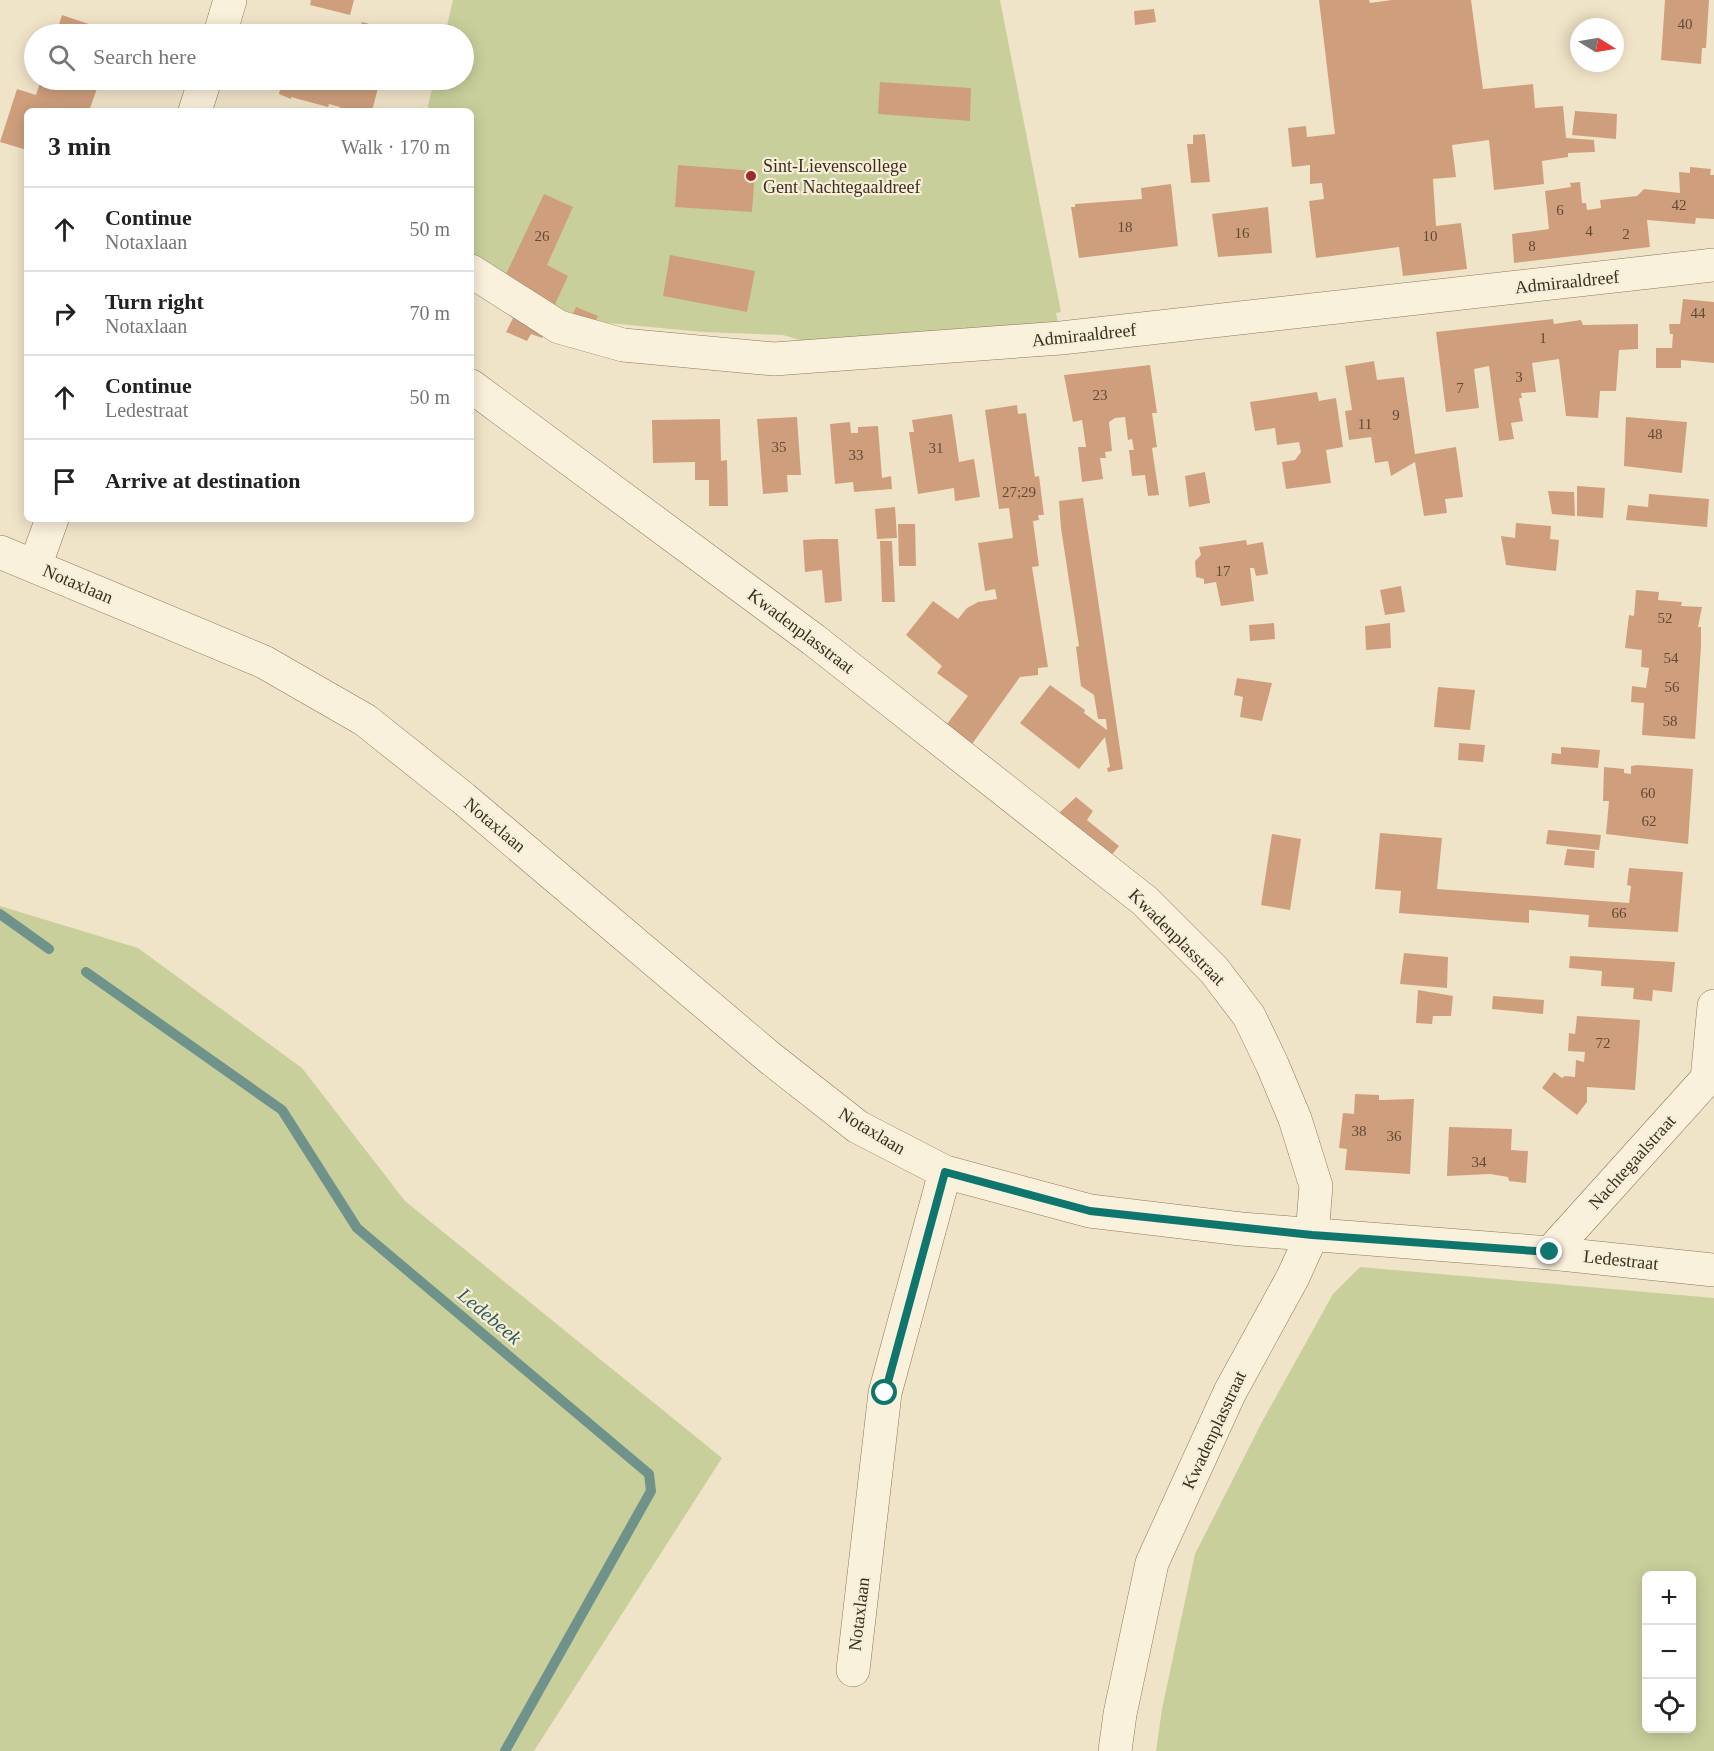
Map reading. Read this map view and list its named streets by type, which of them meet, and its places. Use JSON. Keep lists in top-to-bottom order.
{
  "streets": {
    "street": [
      "Admiraaldreef",
      "Notaxlaan",
      "Kwadenplasstraat",
      "Nachtegaalstraat",
      "Ledestraat"
    ]
  },
  "crossings": [
    ["Notaxlaan", "Kwadenplasstraat"],
    ["Notaxlaan", "Ledestraat"],
    ["Kwadenplasstraat", "Ledestraat"],
    ["Nachtegaalstraat", "Ledestraat"]
  ],
  "water": ["Ledebeek"],
  "places": ["Sint-Lievenscollege Gent Nachtegaaldreef"],
  "house_numbers": [
    "40",
    "42",
    "6",
    "18",
    "4",
    "16",
    "2",
    "26",
    "10",
    "8",
    "44",
    "1",
    "3",
    "7",
    "23",
    "9",
    "11",
    "48",
    "35",
    "31",
    "33",
    "27;29",
    "17",
    "52",
    "54",
    "56",
    "58",
    "60",
    "62",
    "66",
    "72",
    "38",
    "36",
    "34"
  ],
  "north": "right",
  "page": {
    "search": "Search here",
    "heading": ["3 min", "Walk · 170 m"],
    "list": [
      ["Continue", "Notaxlaan", "50 m"],
      ["Turn right", "Notaxlaan", "70 m"],
      ["Continue", "Ledestraat", "50 m"],
      "Arrive at destination"
    ],
    "map_buttons": ["+", "−"]
  }
}
